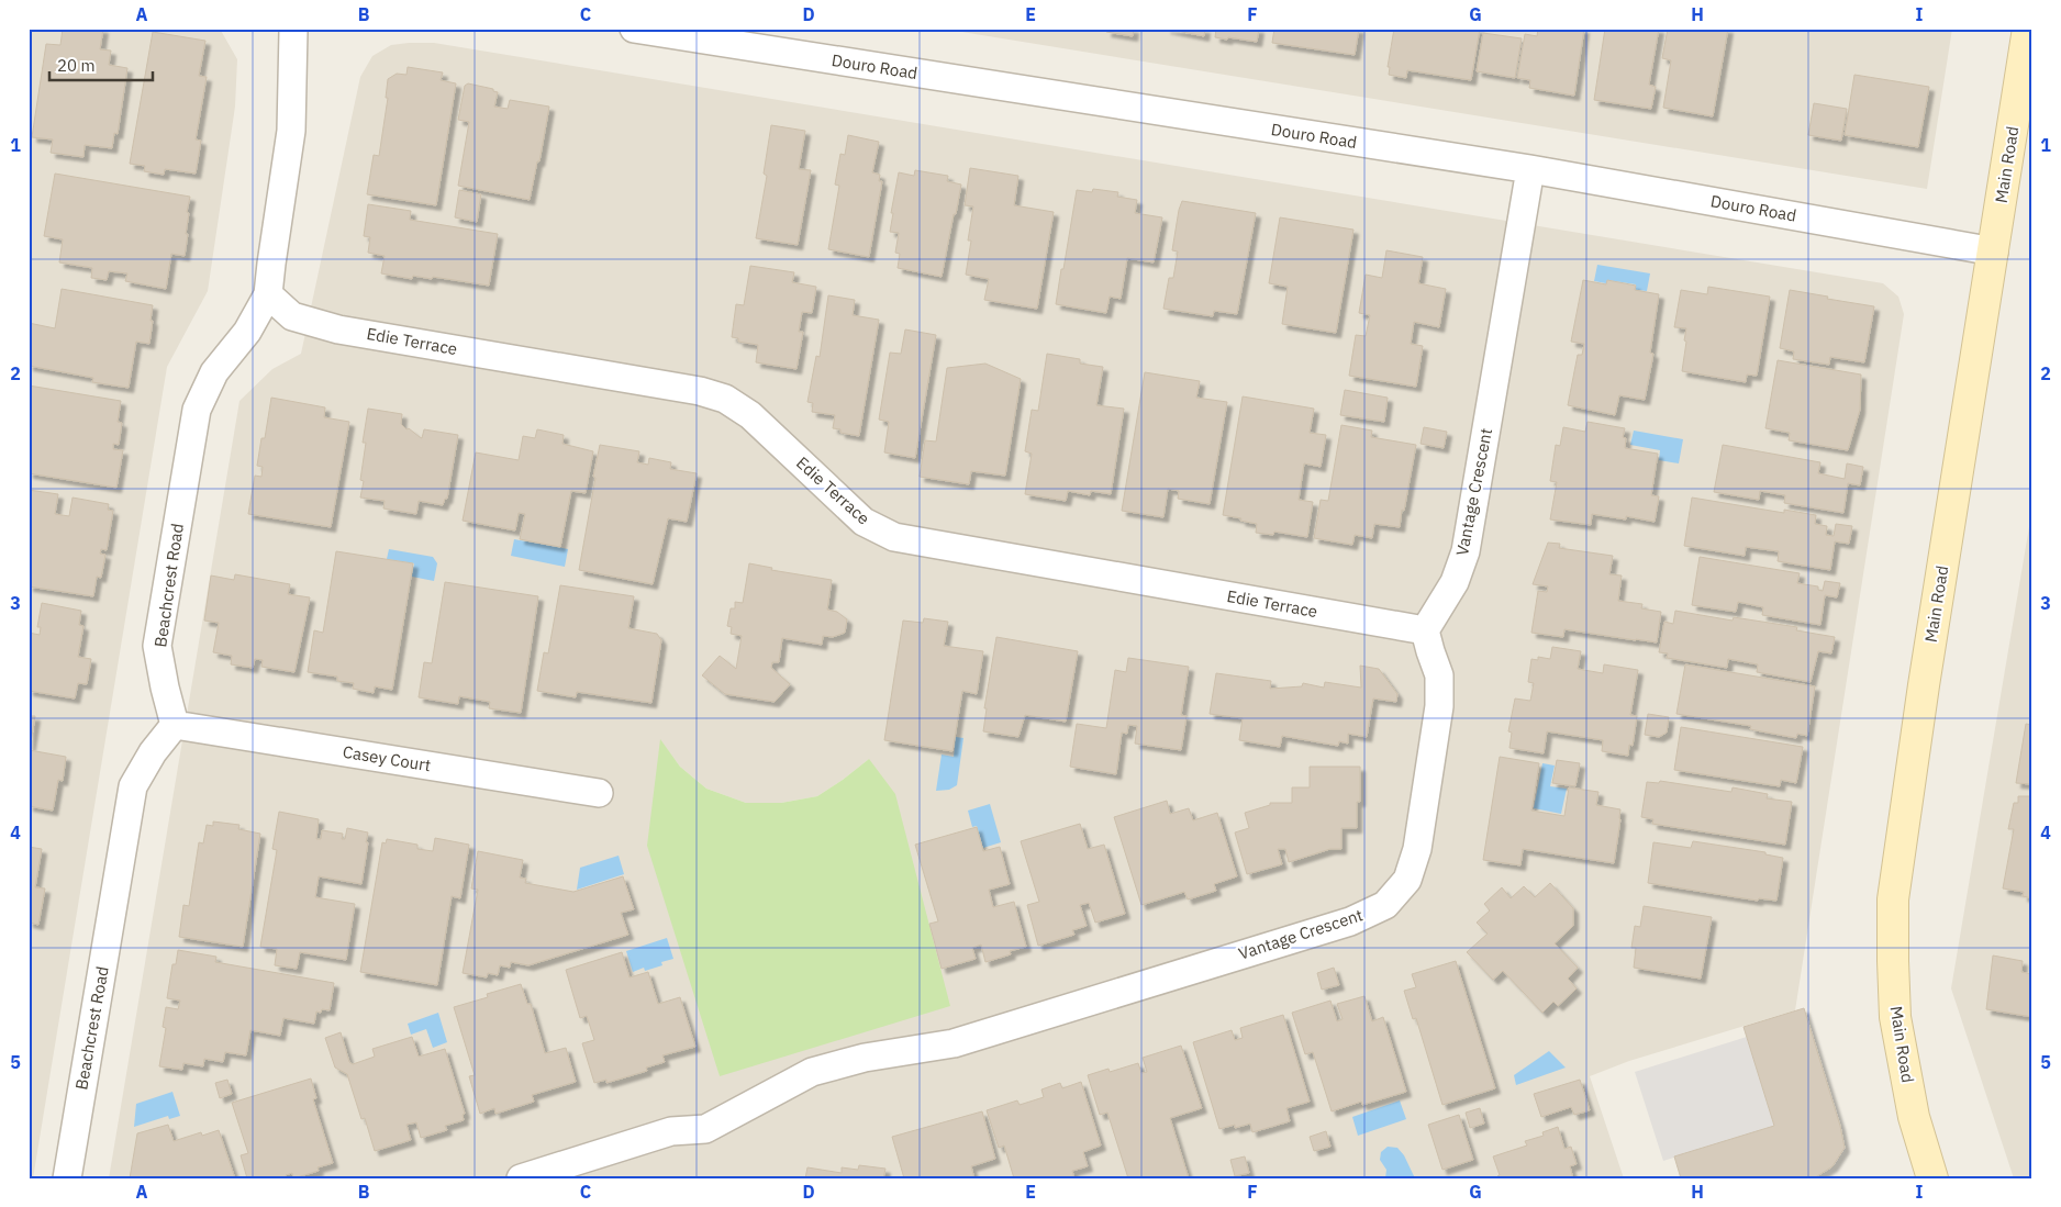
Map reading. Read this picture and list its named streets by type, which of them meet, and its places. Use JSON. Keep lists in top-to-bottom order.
{
  "streets": {
    "main road": ["Main Road"],
    "street": [
      "Douro Road",
      "Edie Terrace",
      "Vantage Crescent",
      "Beachcrest Road",
      "Casey Court"
    ]
  },
  "crossings": [
    ["Douro Road", "Main Road"],
    ["Douro Road", "Vantage Crescent"],
    ["Edie Terrace", "Vantage Crescent"],
    ["Edie Terrace", "Beachcrest Road"],
    ["Beachcrest Road", "Casey Court"]
  ],
  "scale_bar": "20 m",
  "grid": {
    "columns": [
      "A",
      "B",
      "C",
      "D",
      "E",
      "F",
      "G",
      "H",
      "I"
    ],
    "rows": [
      "1",
      "2",
      "3",
      "4",
      "5"
    ]
  }
}
